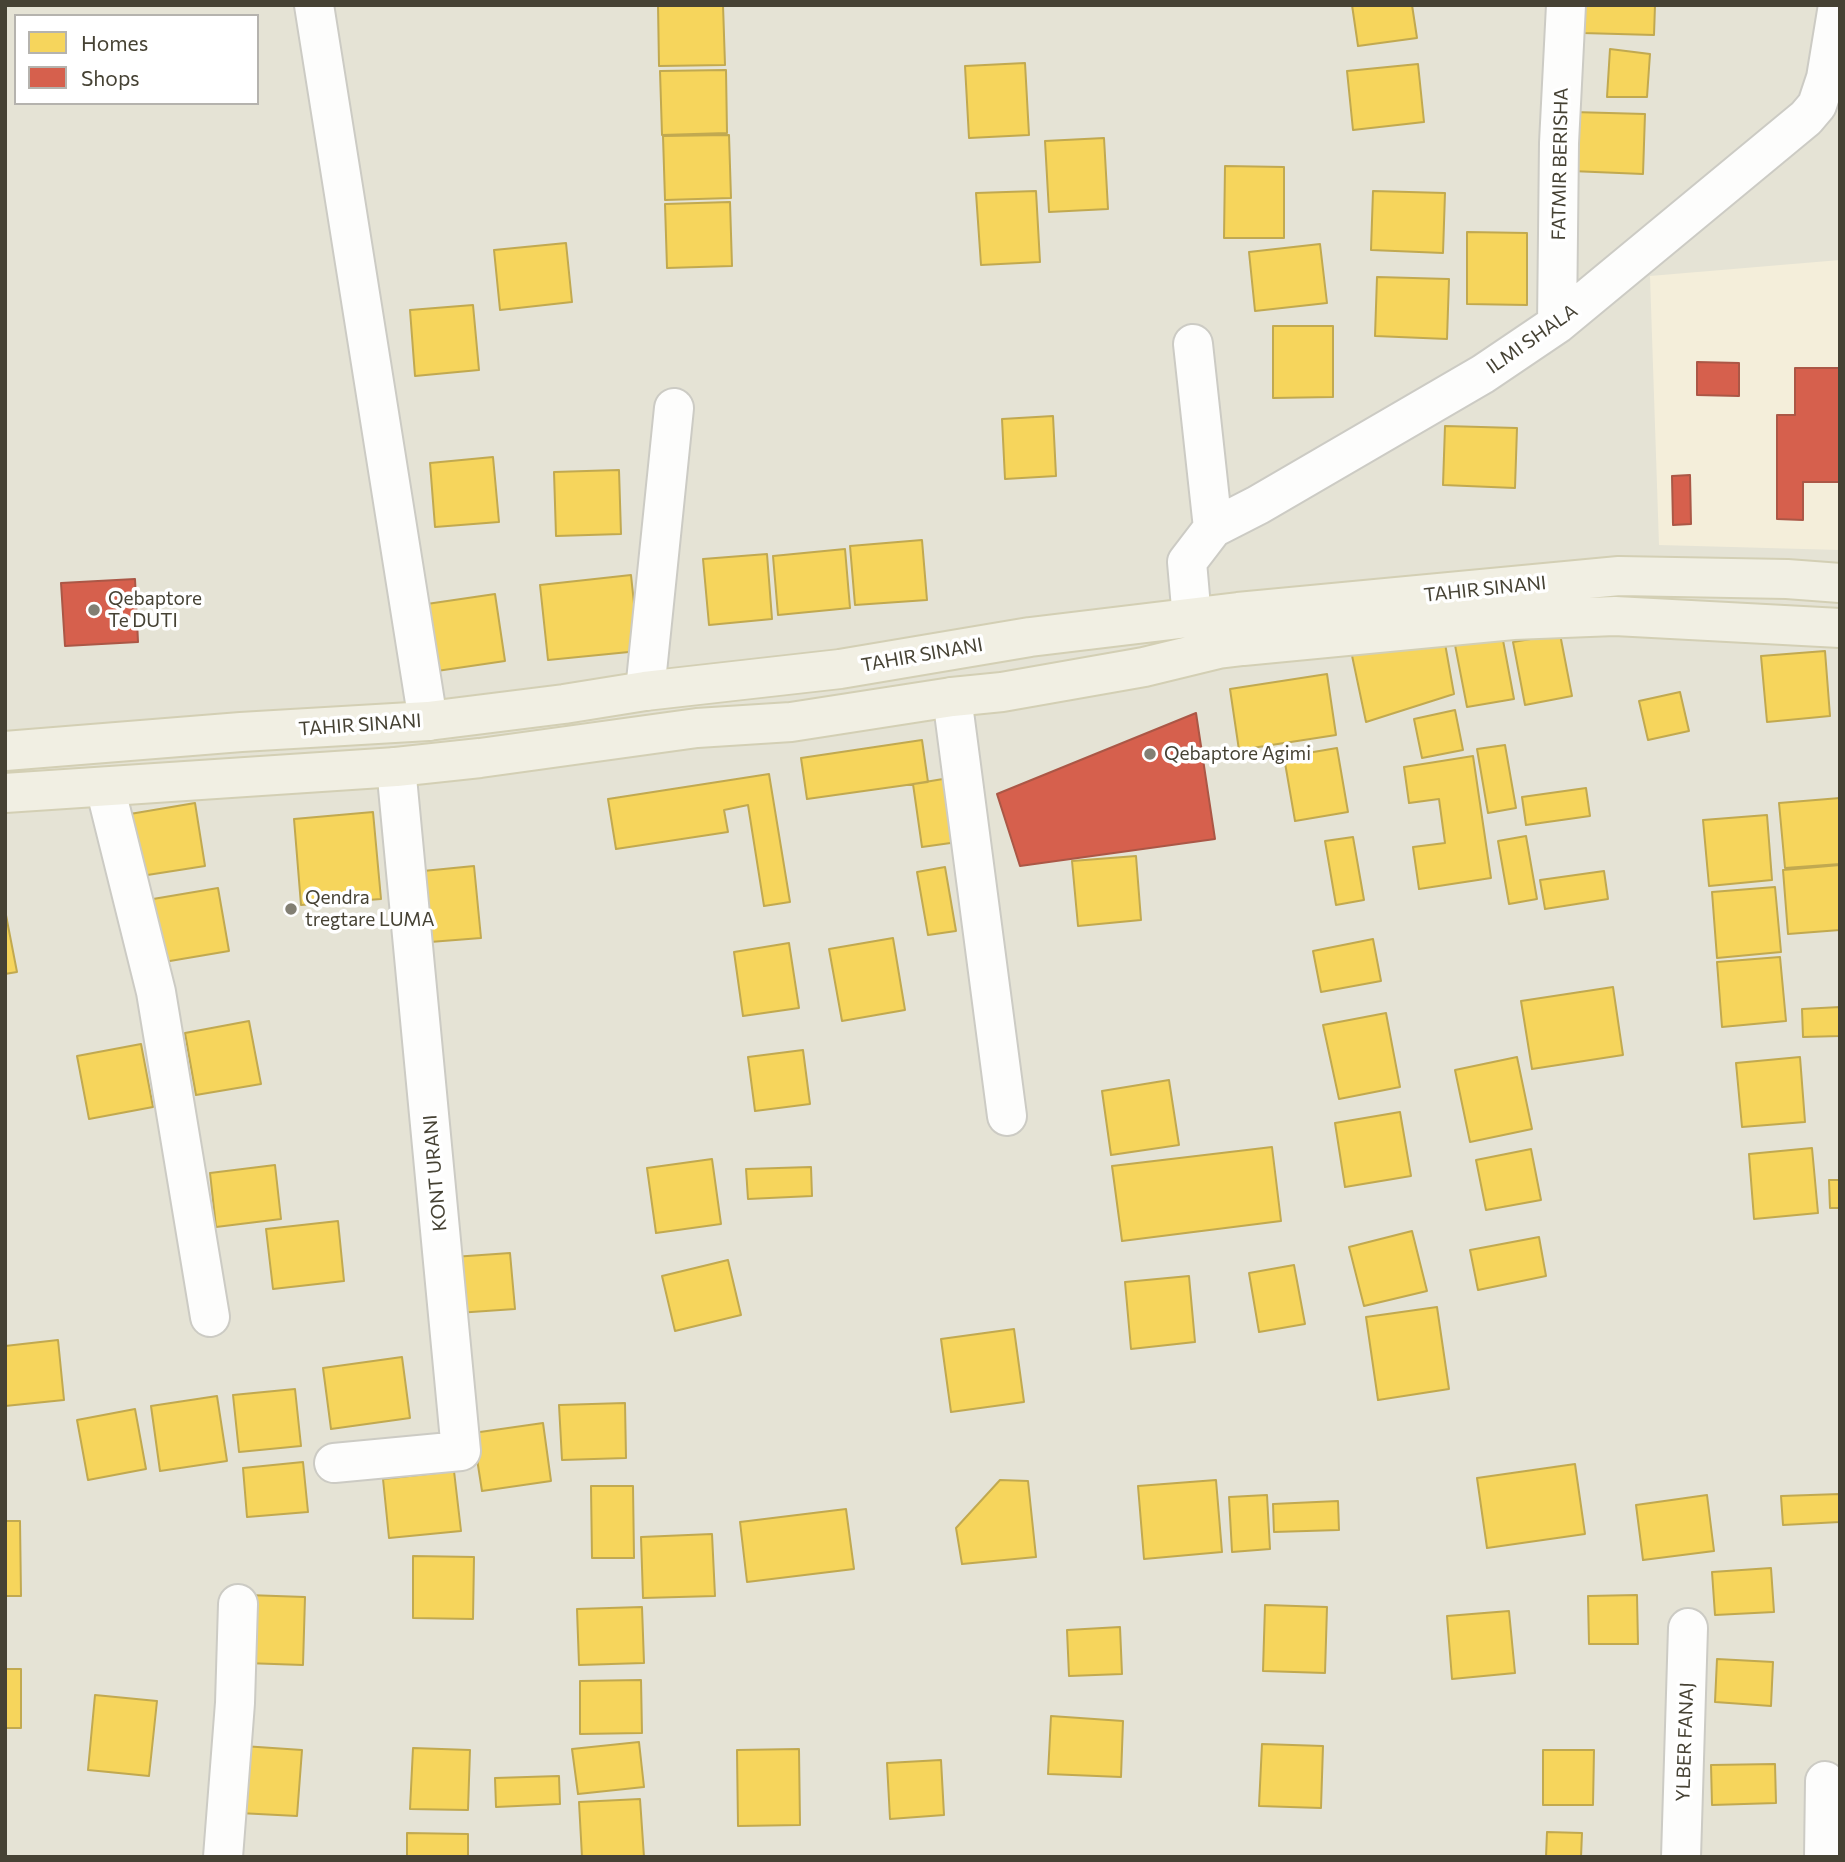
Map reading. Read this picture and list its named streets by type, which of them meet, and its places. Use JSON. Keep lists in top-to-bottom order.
{
  "streets": {
    "main road": ["TAHIR SINANI"],
    "street": [
      "FATMIR BERISHA",
      "ILMI SHALA",
      "KONT URANI",
      "YLBER FANAJ"
    ]
  },
  "crossings": [
    ["FATMIR BERISHA", "ILMI SHALA"],
    ["ILMI SHALA", "TAHIR SINANI"],
    ["TAHIR SINANI", "KONT URANI"]
  ],
  "places": ["Qebaptore Te DUTI", "Qebaptore Agimi", "Qendra tregtare LUMA"],
  "legend": ["Homes", "Shops"]
}
